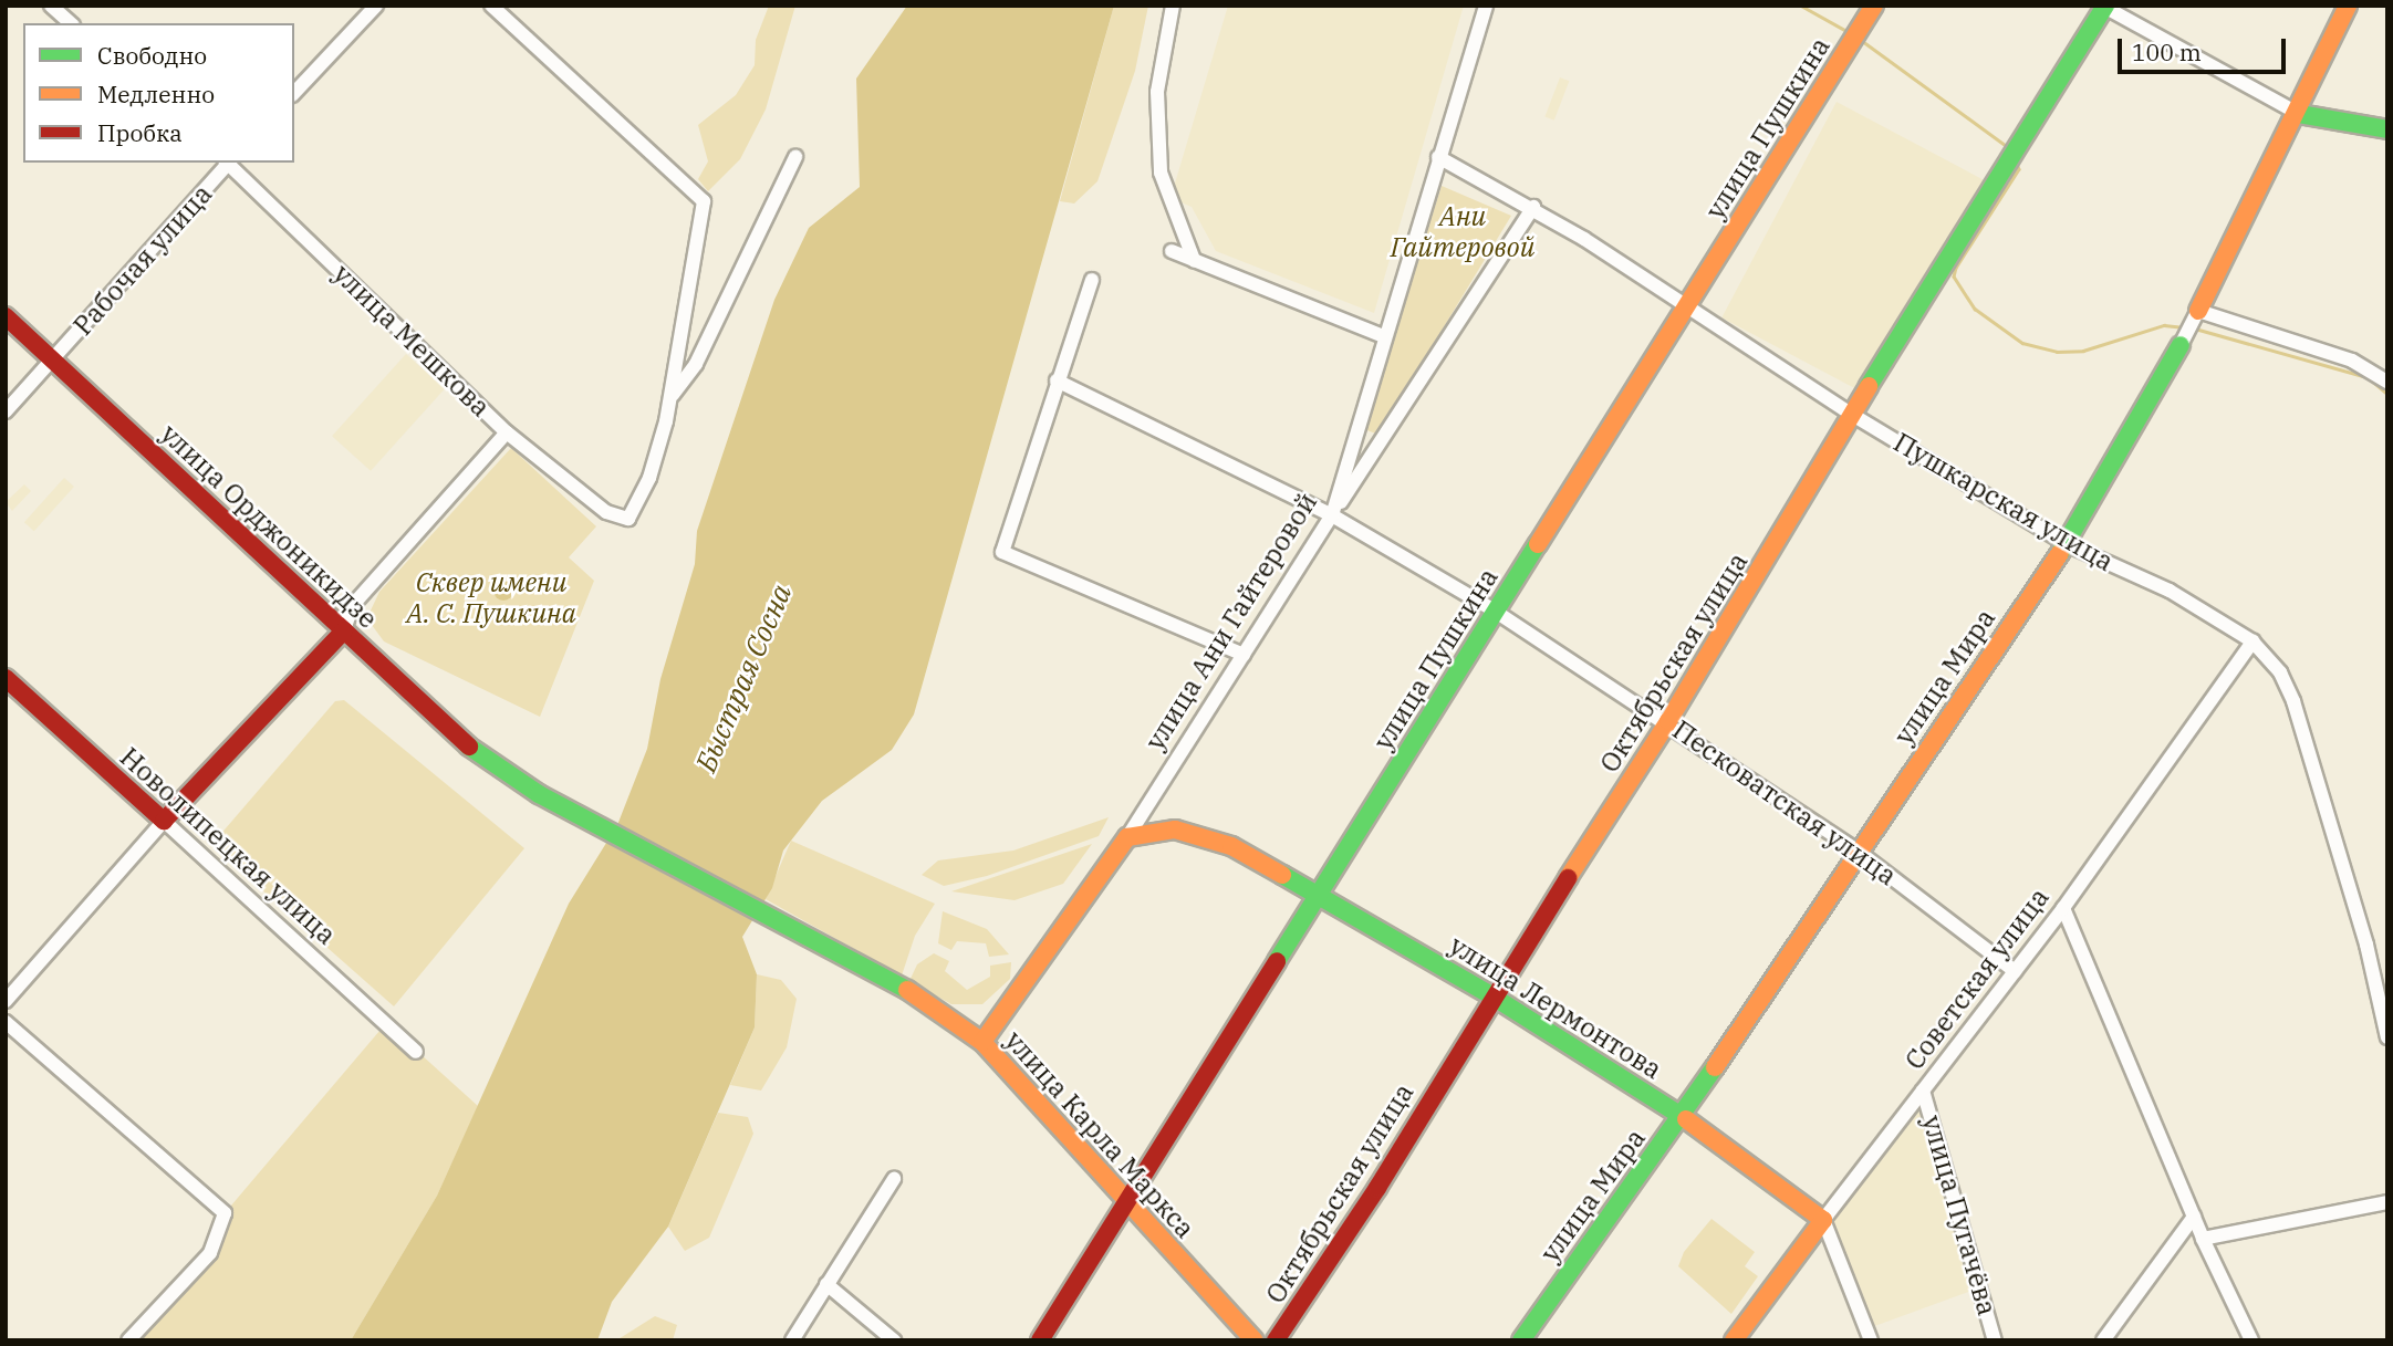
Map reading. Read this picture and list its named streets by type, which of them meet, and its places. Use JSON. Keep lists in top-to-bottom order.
{
  "streets": {
    "street": [
      "улица Пушкина",
      "Рабочая улица",
      "улица Мешкова",
      "Пушкарская улица",
      "улица Орджоникидзе",
      "улица Ани Гайтеровой",
      "Октябрьская улица",
      "улица Мира",
      "Песковатская улица",
      "Новолипецкая улица",
      "Советская улица",
      "улица Лермонтова",
      "улица Карла Маркса",
      "улица Пугачёва"
    ]
  },
  "crossings": [
    ["улица Пушкина", "Пушкарская улица"],
    ["улица Пушкина", "Песковатская улица"],
    ["улица Пушкина", "улица Лермонтова"],
    ["улица Пушкина", "улица Карла Маркса"],
    ["Рабочая улица", "улица Орджоникидзе"],
    ["Пушкарская улица", "улица Ани Гайтеровой"],
    ["Пушкарская улица", "Октябрьская улица"],
    ["Пушкарская улица", "улица Мира"],
    ["Пушкарская улица", "Советская улица"],
    ["улица Орджоникидзе", "улица Карла Маркса"],
    ["улица Ани Гайтеровой", "Песковатская улица"],
    ["улица Ани Гайтеровой", "улица Лермонтова"],
    ["улица Ани Гайтеровой", "улица Карла Маркса"],
    ["Октябрьская улица", "Песковатская улица"],
    ["Октябрьская улица", "улица Лермонтова"],
    ["улица Мира", "Песковатская улица"],
    ["улица Мира", "улица Лермонтова"],
    ["Песковатская улица", "Советская улица"],
    ["Советская улица", "улица Лермонтова"],
    ["Советская улица", "улица Пугачёва"]
  ],
  "water": ["Быстрая Сосна"],
  "parks": ["Ани Гайтеровой", "Сквер имени А. С. Пушкина"],
  "legend": ["Свободно", "Медленно", "Пробка"],
  "scale_bar": "100 m"
}
